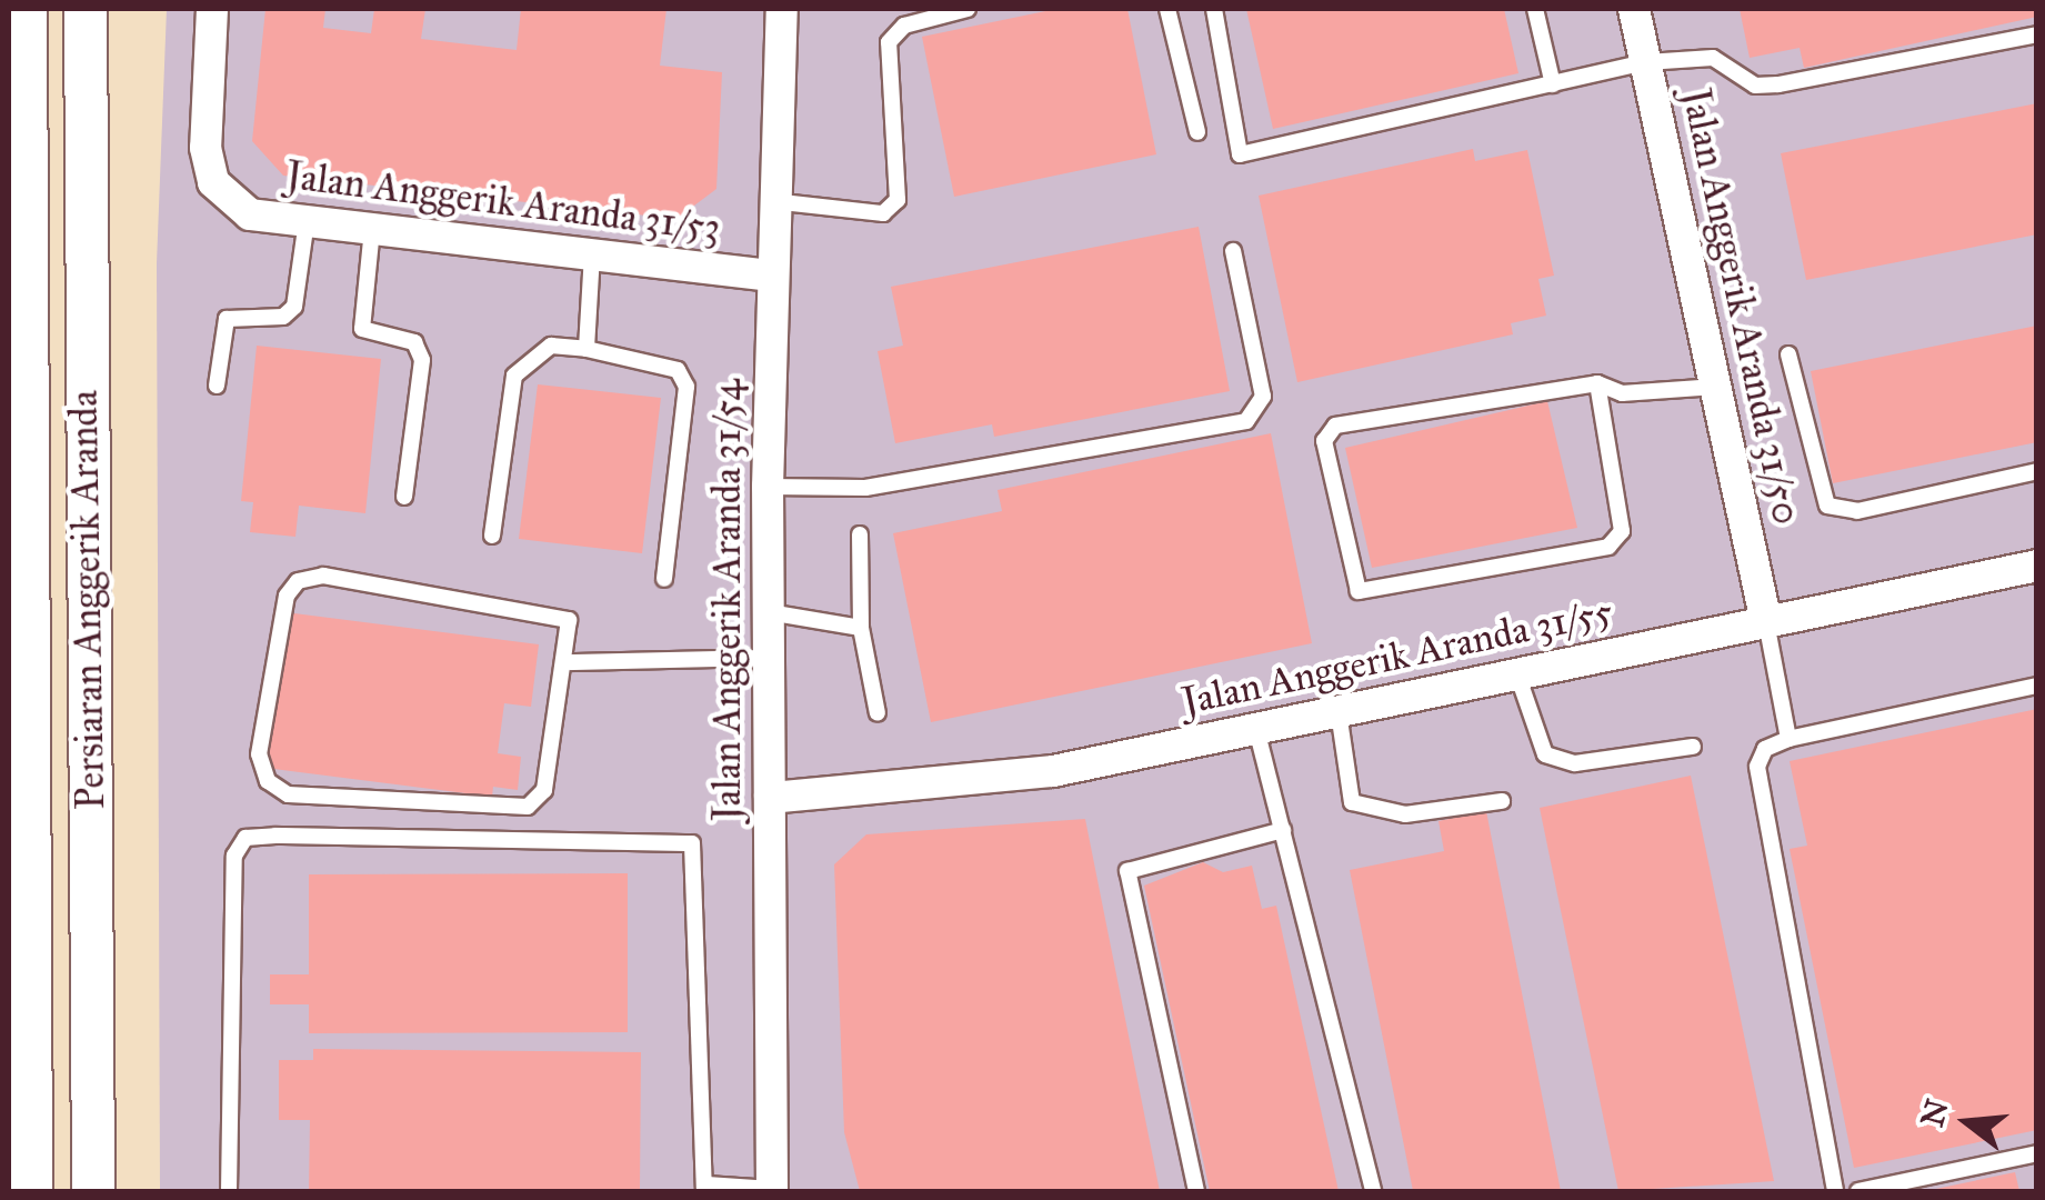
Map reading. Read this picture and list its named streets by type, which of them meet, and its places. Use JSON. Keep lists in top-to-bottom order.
{
  "streets": {
    "main road": ["Persiaran Anggerik Aranda"],
    "street": [
      "Jalan Anggerik Aranda 31/53",
      "Jalan Anggerik Aranda 31/50",
      "Jalan Anggerik Aranda 31/54",
      "Jalan Anggerik Aranda 31/55"
    ]
  },
  "crossings": [
    ["Jalan Anggerik Aranda 31/53", "Jalan Anggerik Aranda 31/54"],
    ["Jalan Anggerik Aranda 31/50", "Jalan Anggerik Aranda 31/55"],
    ["Jalan Anggerik Aranda 31/54", "Jalan Anggerik Aranda 31/55"]
  ],
  "north": "left"
}
